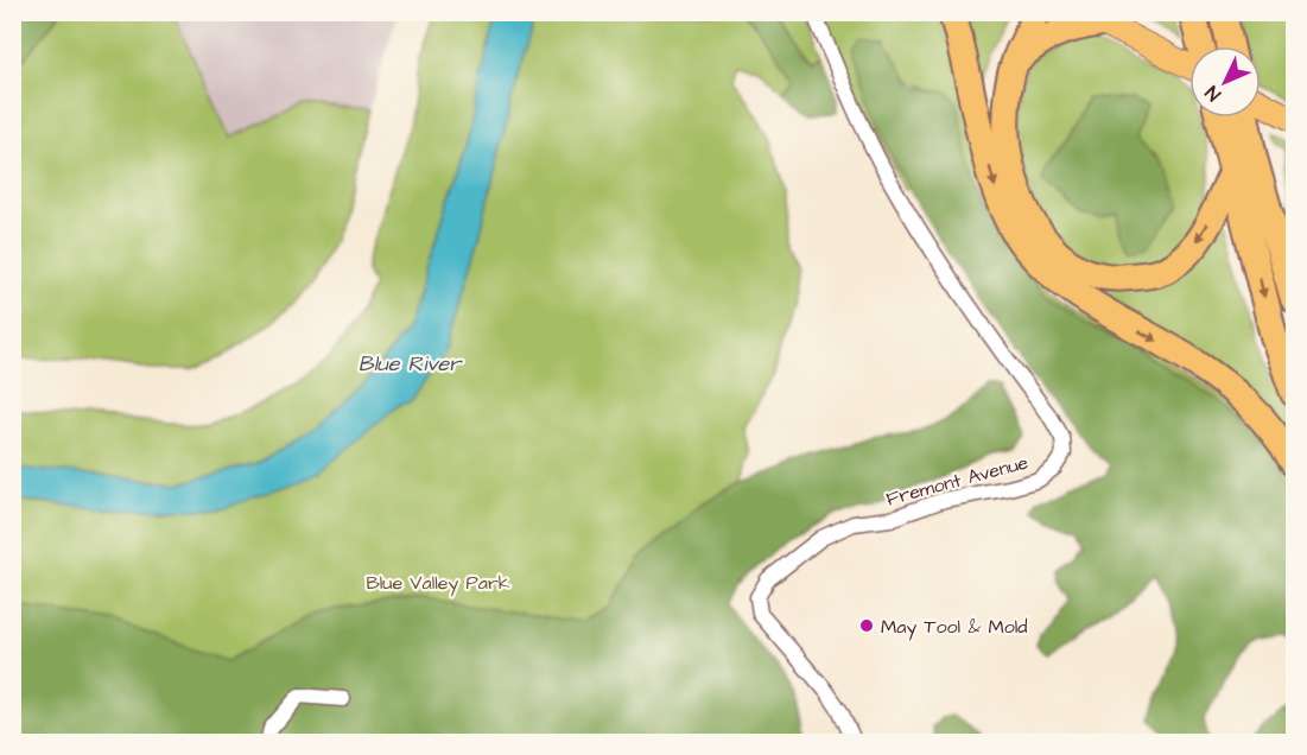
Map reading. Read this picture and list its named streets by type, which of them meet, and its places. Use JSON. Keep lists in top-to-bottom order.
{
  "streets": {
    "street": ["Fremont Avenue"]
  },
  "water": ["Blue River"],
  "parks": ["Blue Valley Park"],
  "places": ["May Tool & Mold"],
  "north": "bottom left"
}
